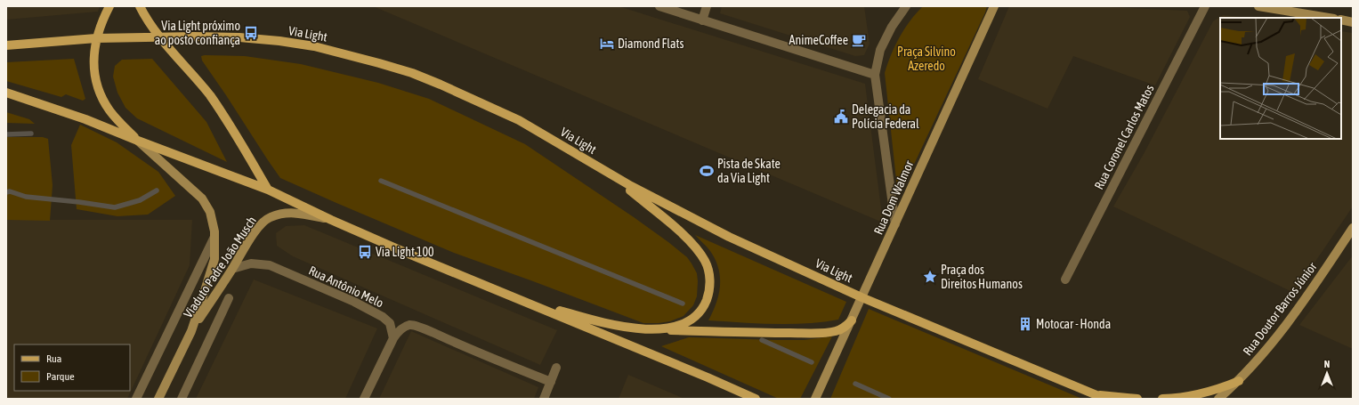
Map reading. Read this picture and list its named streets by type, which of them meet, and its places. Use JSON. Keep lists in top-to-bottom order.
{
  "streets": {
    "main road": [
      "Via Light",
      "Rua Dom Walmor",
      "Viaduto Padre João Musch",
      "Rua Doutor Barros Júnior"
    ],
    "street": ["Rua Coronel Carlos Matos", "Rua Antônio Melo"]
  },
  "crossings": [
    ["Via Light", "Rua Dom Walmor"],
    ["Viaduto Padre João Musch", "Rua Antônio Melo"]
  ],
  "parks": ["Praça Silvino Azeredo"],
  "places": {
    "bus stop": ["Via Light próximo ao posto confiança", "Via Light 100"],
    "cafe": ["AnimeCoffee"],
    "hotel": ["Diamond Flats"],
    "public building": ["Delegacia da Polícia Federal"],
    "sports": ["Pista de Skate da Via Light"],
    "place": ["Praça dos Direitos Humanos"],
    "building": ["Motocar - Honda"]
  },
  "legend": ["Rua", "Parque"],
  "north": "top"
}
